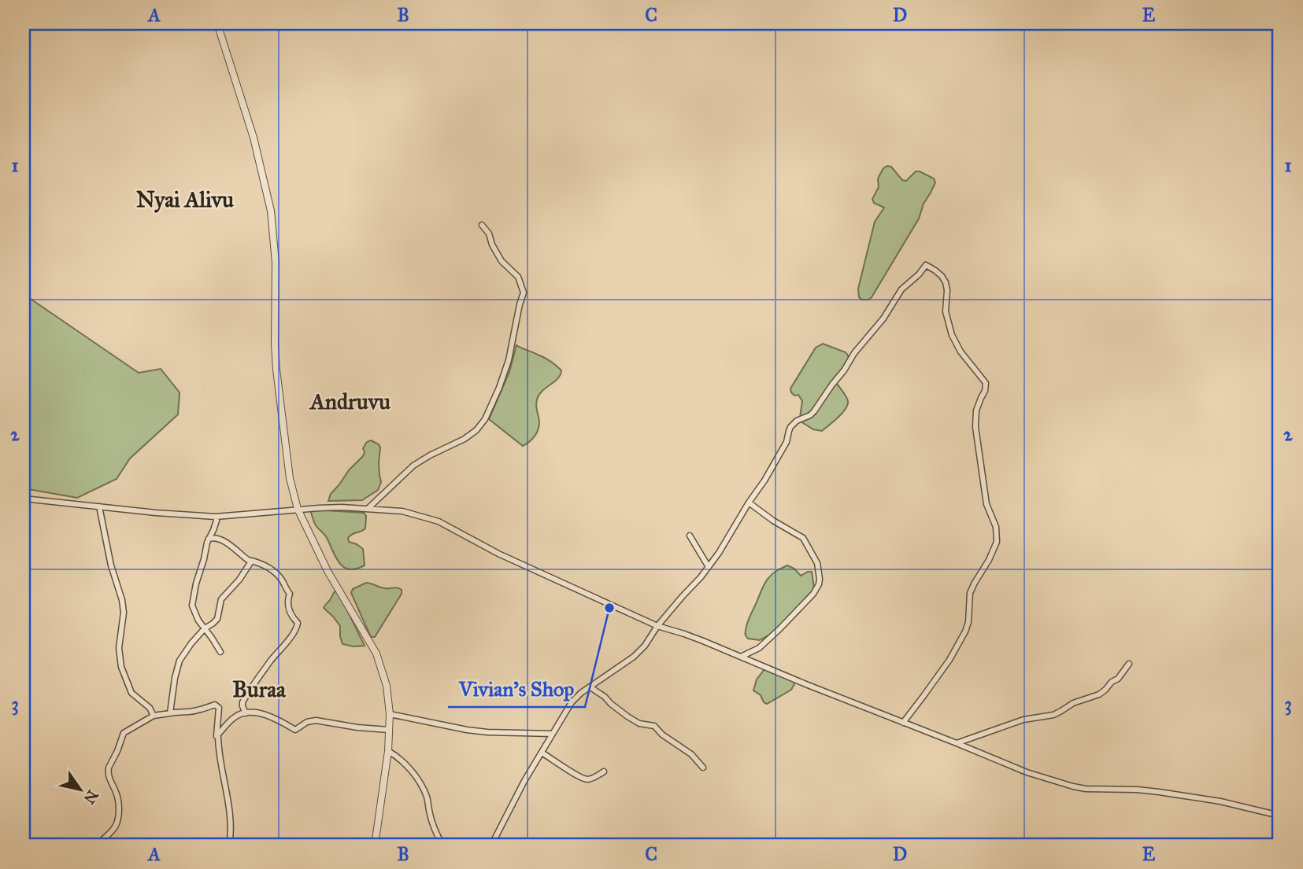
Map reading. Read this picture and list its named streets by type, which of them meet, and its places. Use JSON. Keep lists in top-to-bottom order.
{
  "districts": ["Nyai Alivu", "Andruvu", "Buraa"],
  "places": ["Vivian's Shop"],
  "north": "bottom right",
  "grid": {
    "columns": [
      "A",
      "B",
      "C",
      "D",
      "E"
    ],
    "rows": ["1", "2", "3"]
  }
}
